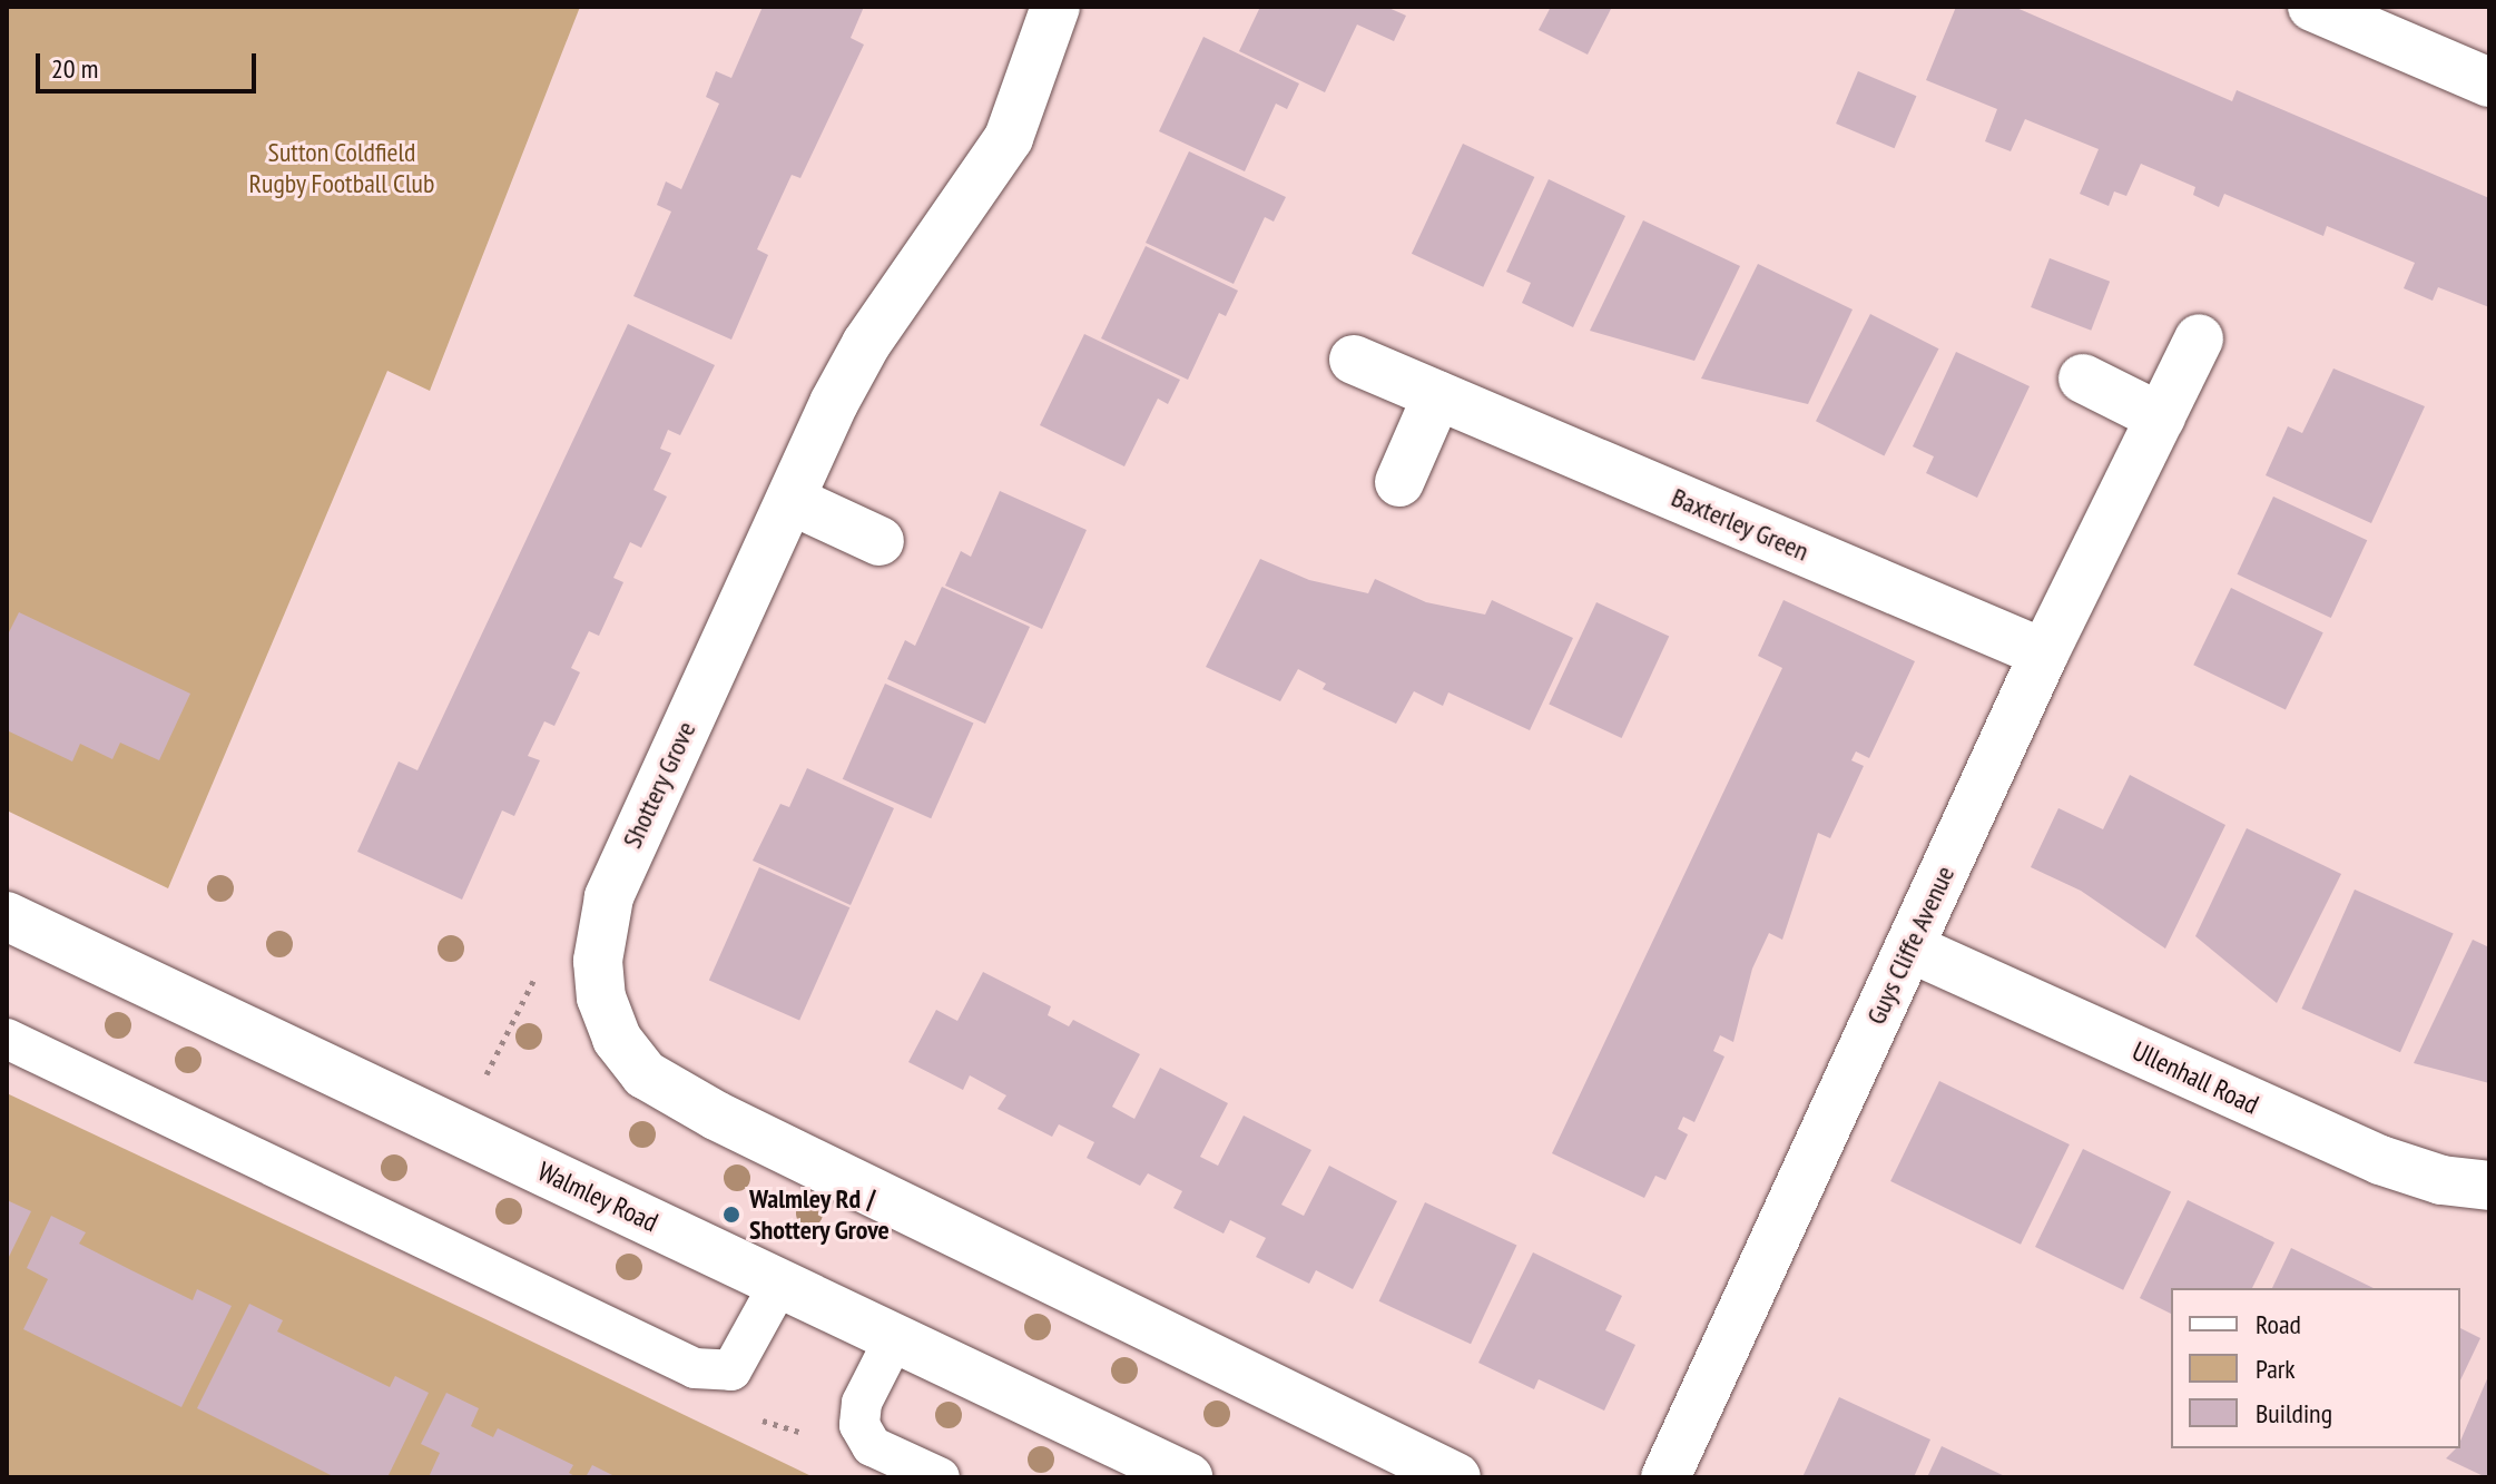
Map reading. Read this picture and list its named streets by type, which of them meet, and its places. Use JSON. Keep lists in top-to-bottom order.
{
  "streets": {
    "street": [
      "Baxterley Green",
      "Shottery Grove",
      "Guys Cliffe Avenue",
      "Ullenhall Road",
      "Walmley Road"
    ]
  },
  "crossings": [
    ["Baxterley Green", "Guys Cliffe Avenue"],
    ["Guys Cliffe Avenue", "Ullenhall Road"]
  ],
  "parks": ["Sutton Coldfield Rugby Football Club"],
  "places": ["Walmley Rd / Shottery Grove"],
  "legend": ["Road", "Park", "Building"],
  "scale_bar": "20 m"
}
